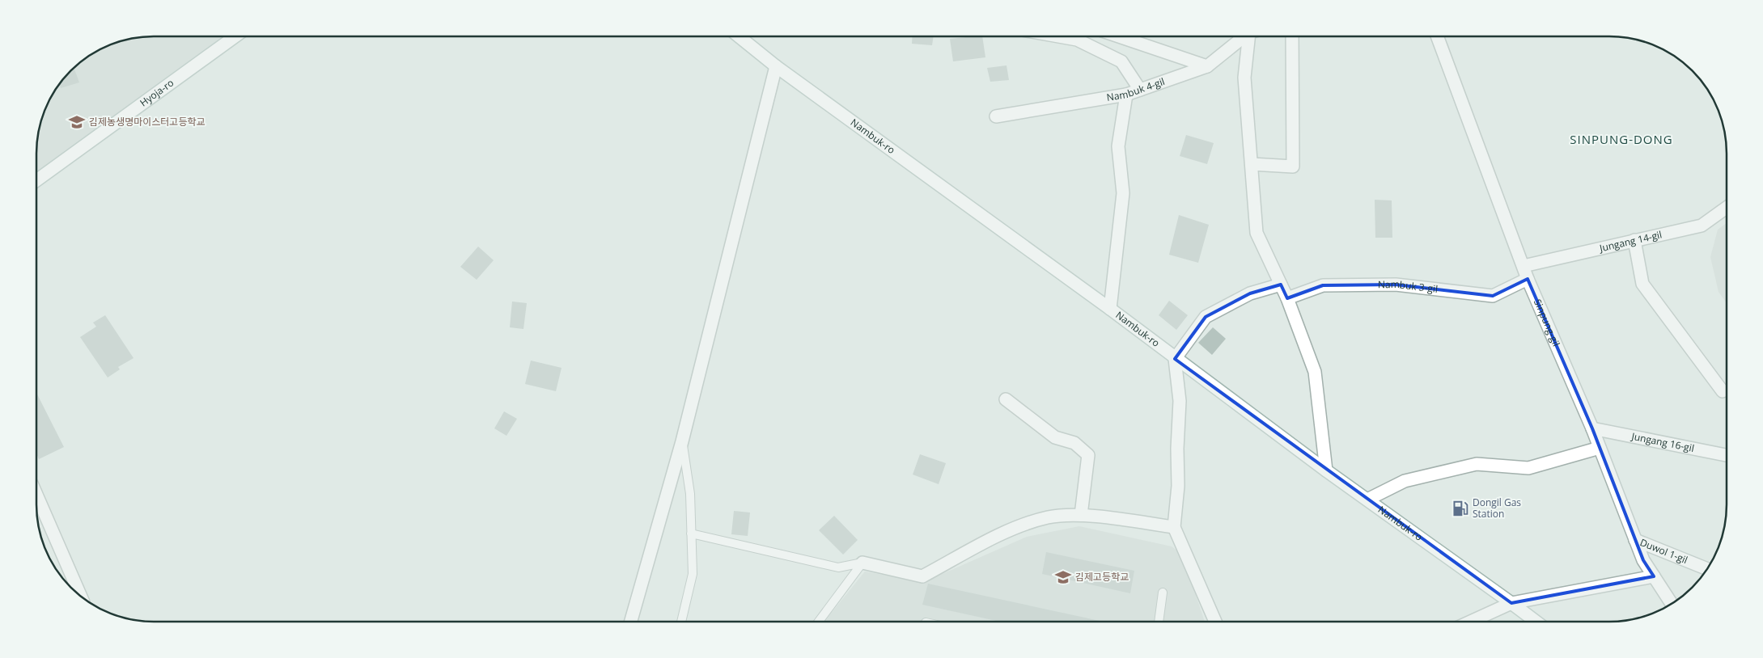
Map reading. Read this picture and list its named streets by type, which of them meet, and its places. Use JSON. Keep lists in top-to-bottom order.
{
  "streets": {
    "street": [
      "Nambuk 4-gil",
      "Hyoja-ro",
      "Nambuk-ro",
      "Jungang 14-gil",
      "Nambuk 3-gil",
      "Sinpung-gil",
      "Jungang 16-gil",
      "Duwol 1-gil"
    ]
  },
  "crossings": [
    ["Jungang 14-gil", "Sinpung-gil"],
    ["Nambuk 3-gil", "Sinpung-gil"],
    ["Sinpung-gil", "Jungang 16-gil"],
    ["Sinpung-gil", "Duwol 1-gil"]
  ],
  "districts": ["SINPUNG-DONG"],
  "places": {
    "school or university": ["김제농생명마이스터고등학교", "김제고등학교"],
    "fuel station": ["Dongil Gas Station"]
  }
}
